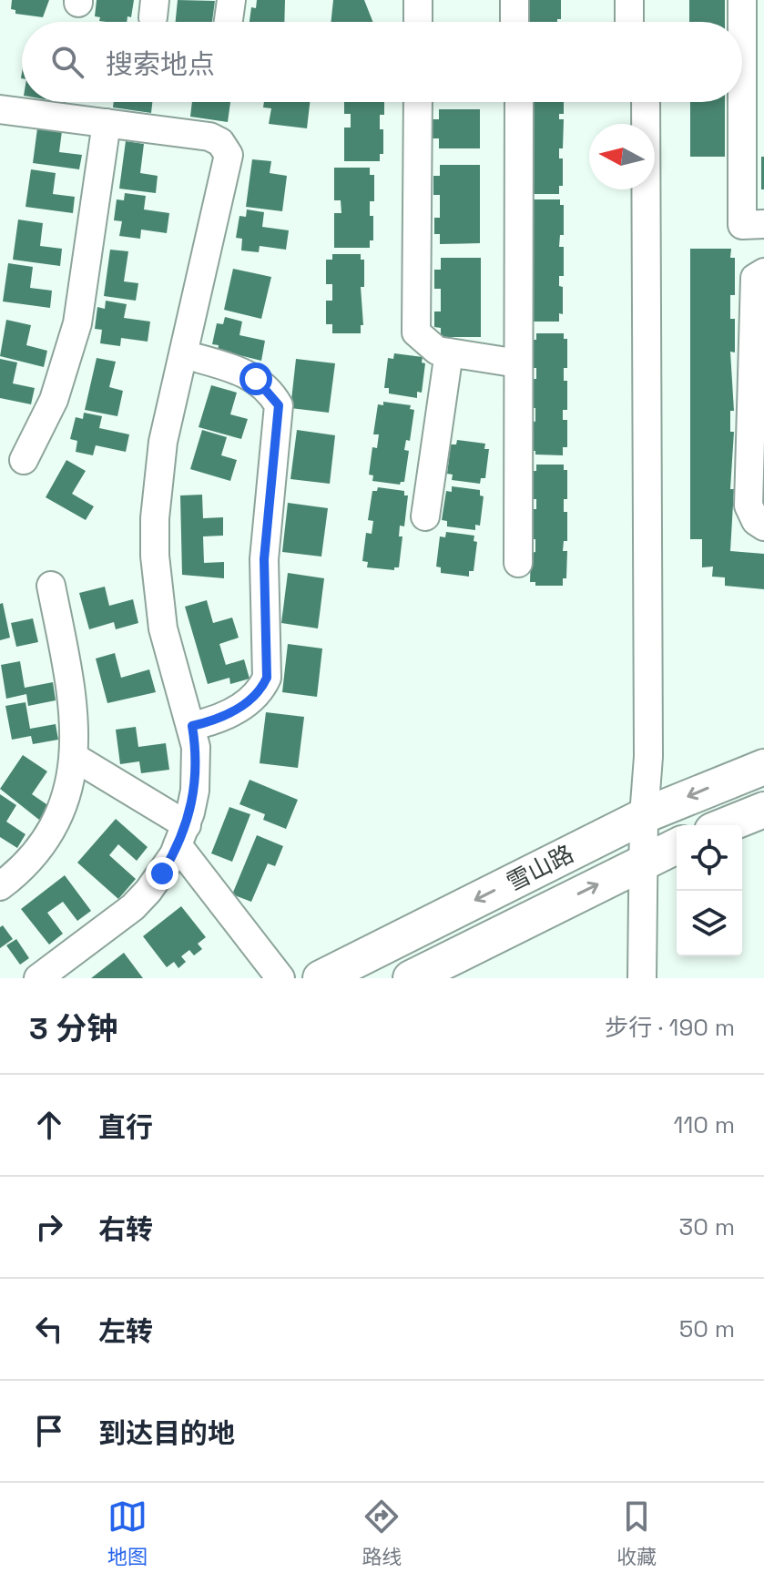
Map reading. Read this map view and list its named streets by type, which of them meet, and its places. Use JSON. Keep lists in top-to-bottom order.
{
  "streets": {
    "main road": ["雪山路"]
  },
  "north": "left",
  "page": {
    "search": "搜索地点",
    "heading": ["3 分钟", "步行 · 190 m"],
    "list": [
      ["直行", "110 m"],
      ["右转", "30 m"],
      ["左转", "50 m"],
      "到达目的地"
    ],
    "nav": ["地图", "路线", "收藏"]
  }
}
